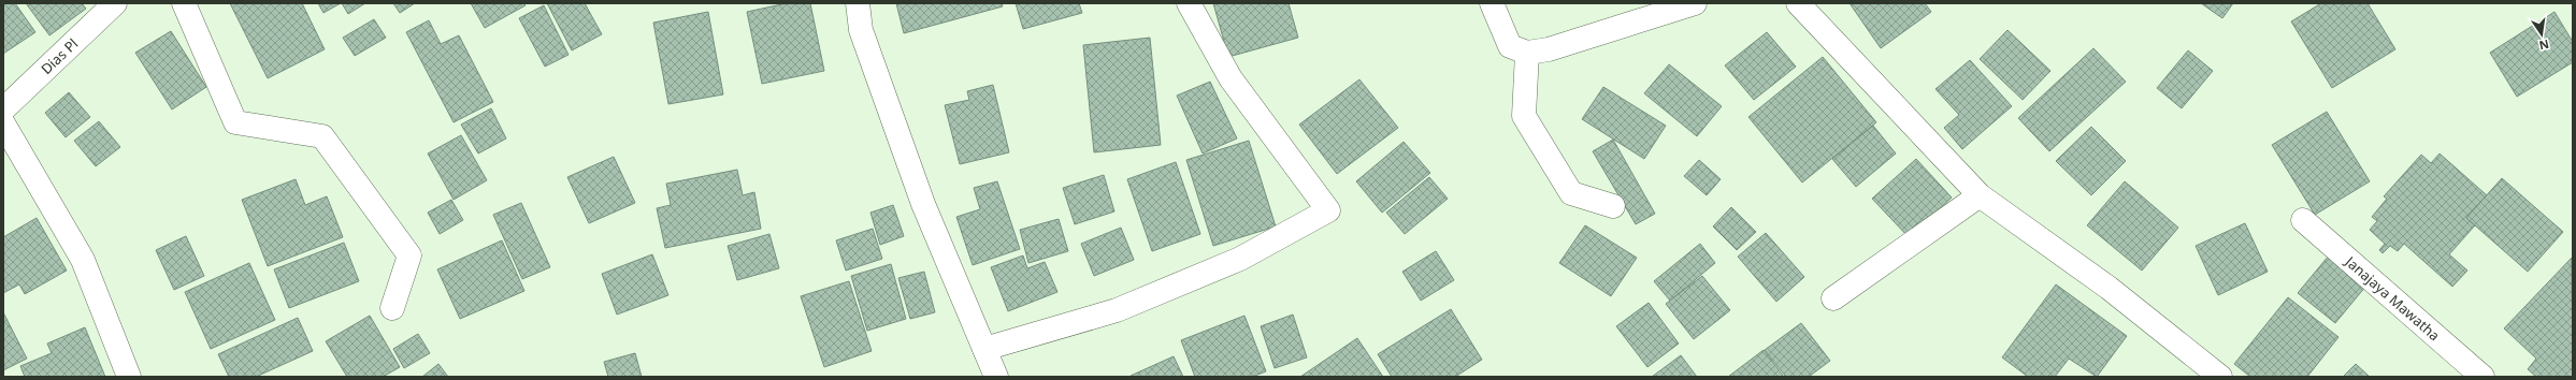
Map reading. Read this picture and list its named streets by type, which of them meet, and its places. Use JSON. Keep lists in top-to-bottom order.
{
  "streets": {
    "street": ["Dias Pl", "Janajaya Mawatha"]
  },
  "north": "bottom"
}
